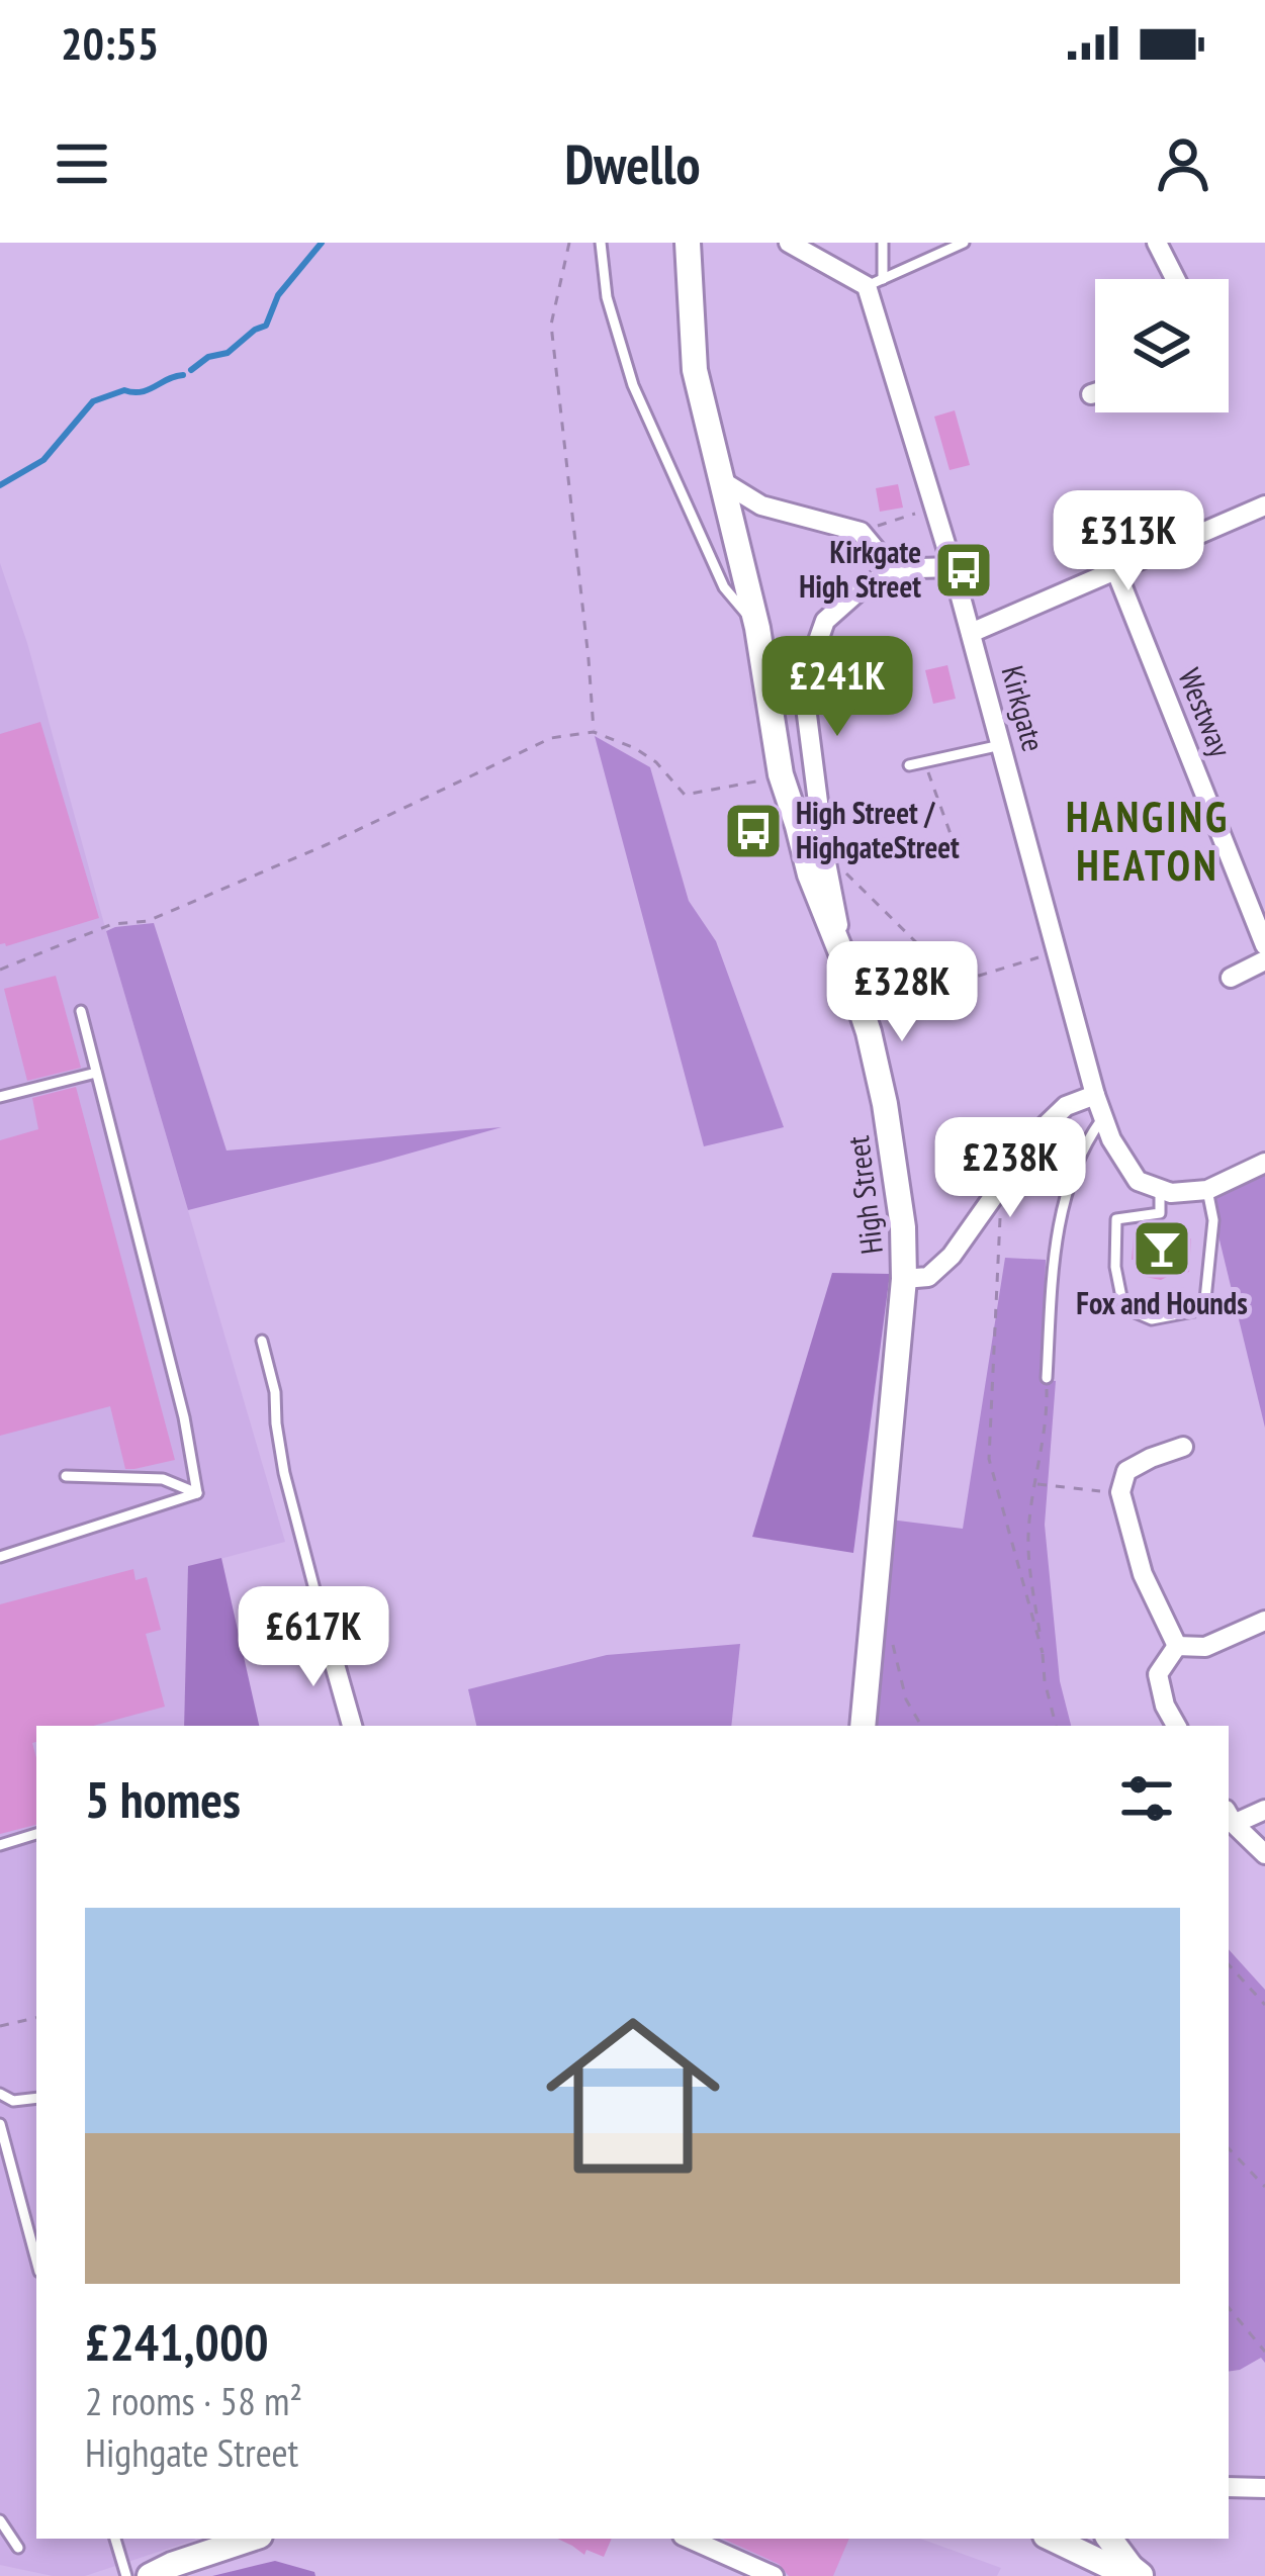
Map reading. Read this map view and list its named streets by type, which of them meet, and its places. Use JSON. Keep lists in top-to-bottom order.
{
  "streets": {
    "street": ["Kirkgate", "Westway", "High Street"]
  },
  "districts": ["HANGING HEATON"],
  "places": {
    "bus stop": ["Kirkgate High Street", "High Street / HighgateStreet"],
    "bar": ["Fox and Hounds"]
  },
  "page": {
    "status": "20:55",
    "header": "Dwello",
    "price": [
      "£313K",
      "£241K",
      "£328K",
      "£238K",
      "£617K"
    ],
    "heading": "5 homes",
    "list": [
      {
        "name": "£241,000",
        "note": "2 rooms · 58 m² · Highgate Street"
      }
    ]
  }
}
